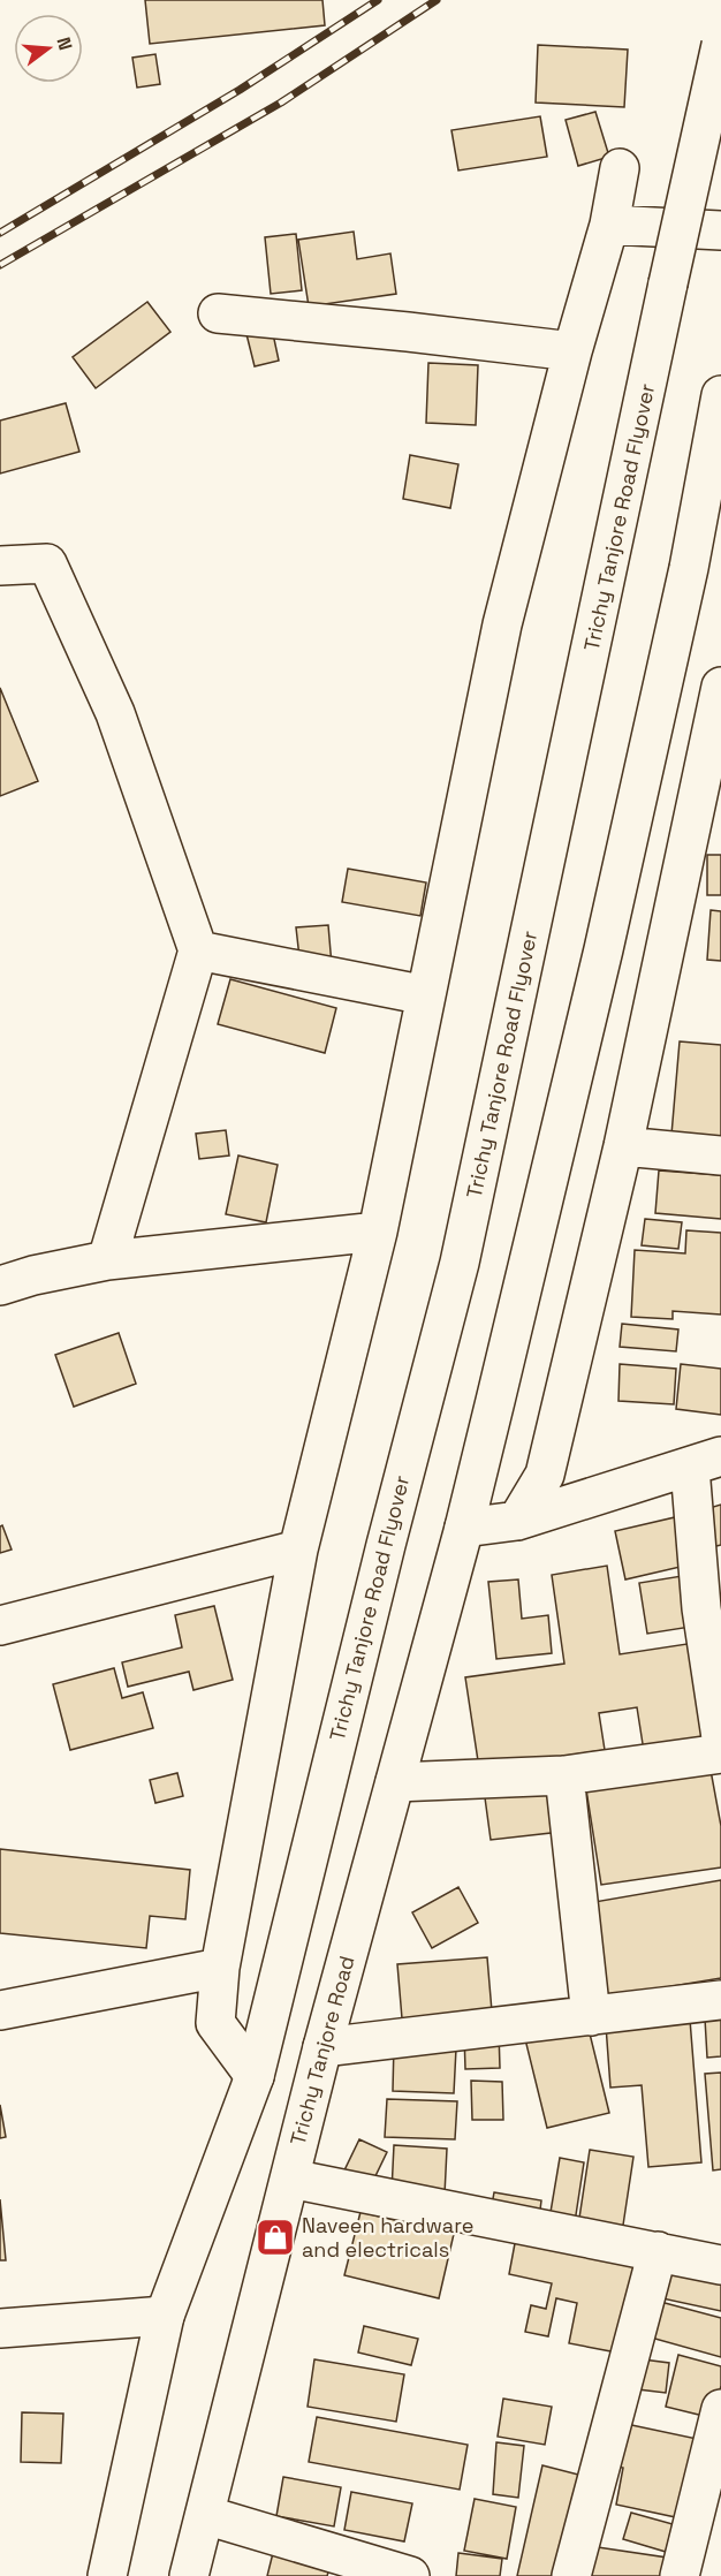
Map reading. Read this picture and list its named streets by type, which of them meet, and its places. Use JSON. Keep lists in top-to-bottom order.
{
  "streets": {
    "main road": ["Trichy Tanjore Road Flyover", "Trichy Tanjore Road"]
  },
  "places": {
    "shop": ["Naveen hardware and electricals"]
  },
  "north": "right"
}
